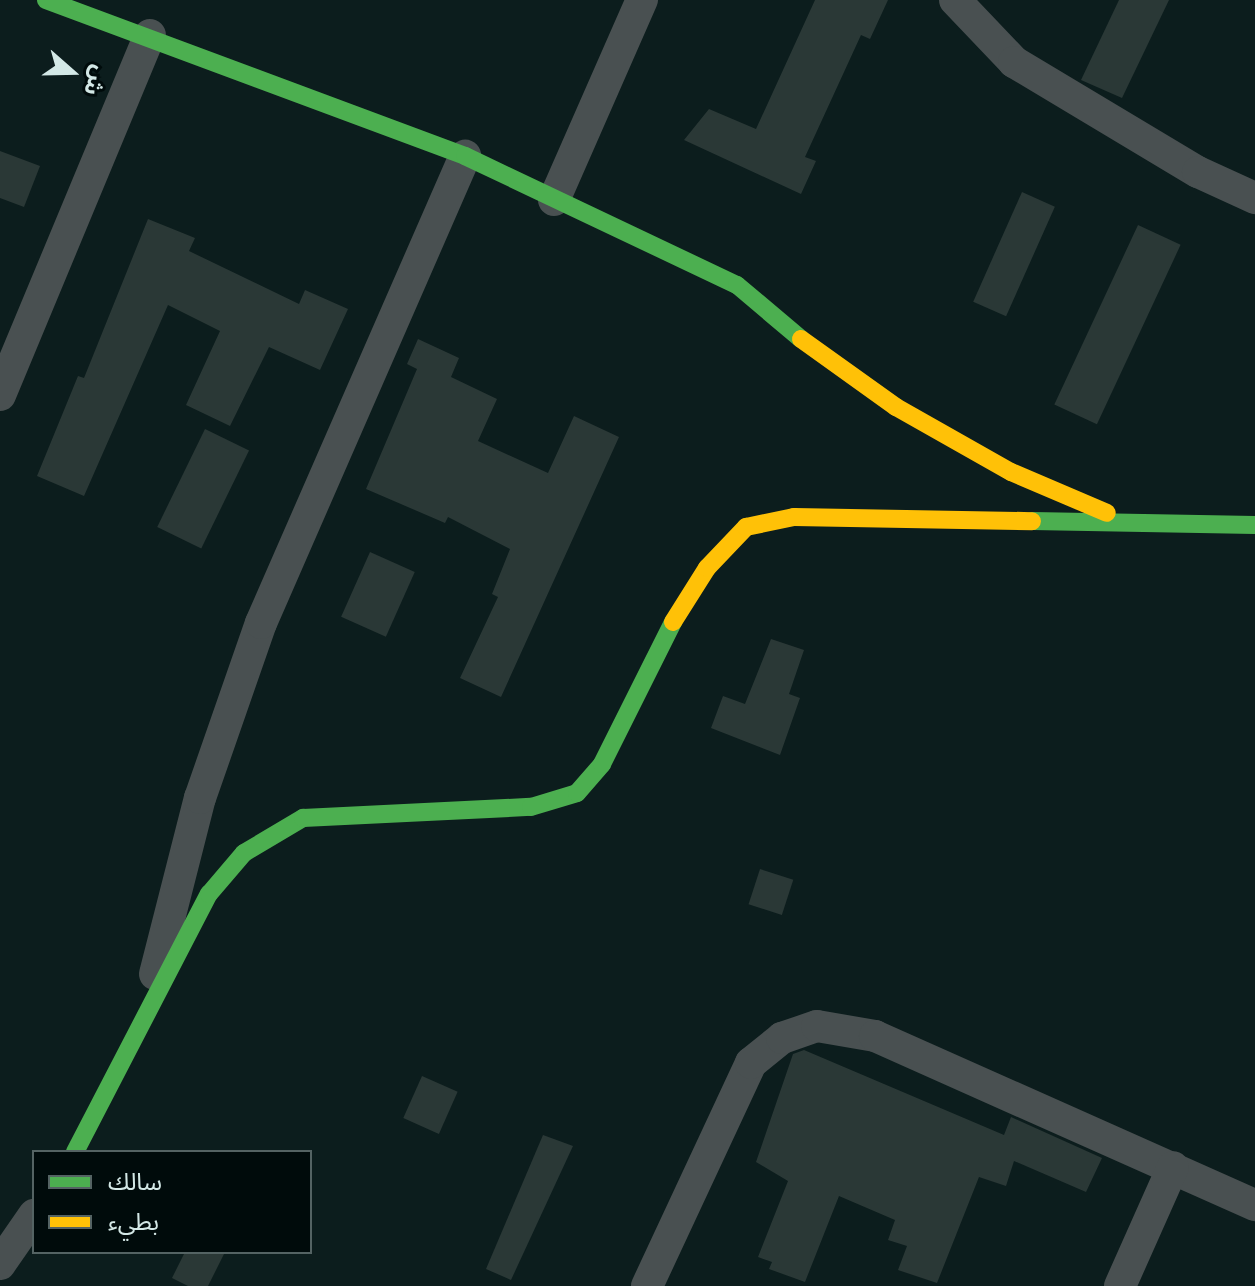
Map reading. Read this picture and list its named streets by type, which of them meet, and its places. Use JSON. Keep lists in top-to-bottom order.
{
  "legend": ["سالك", "بطيء"],
  "north": "right"
}
